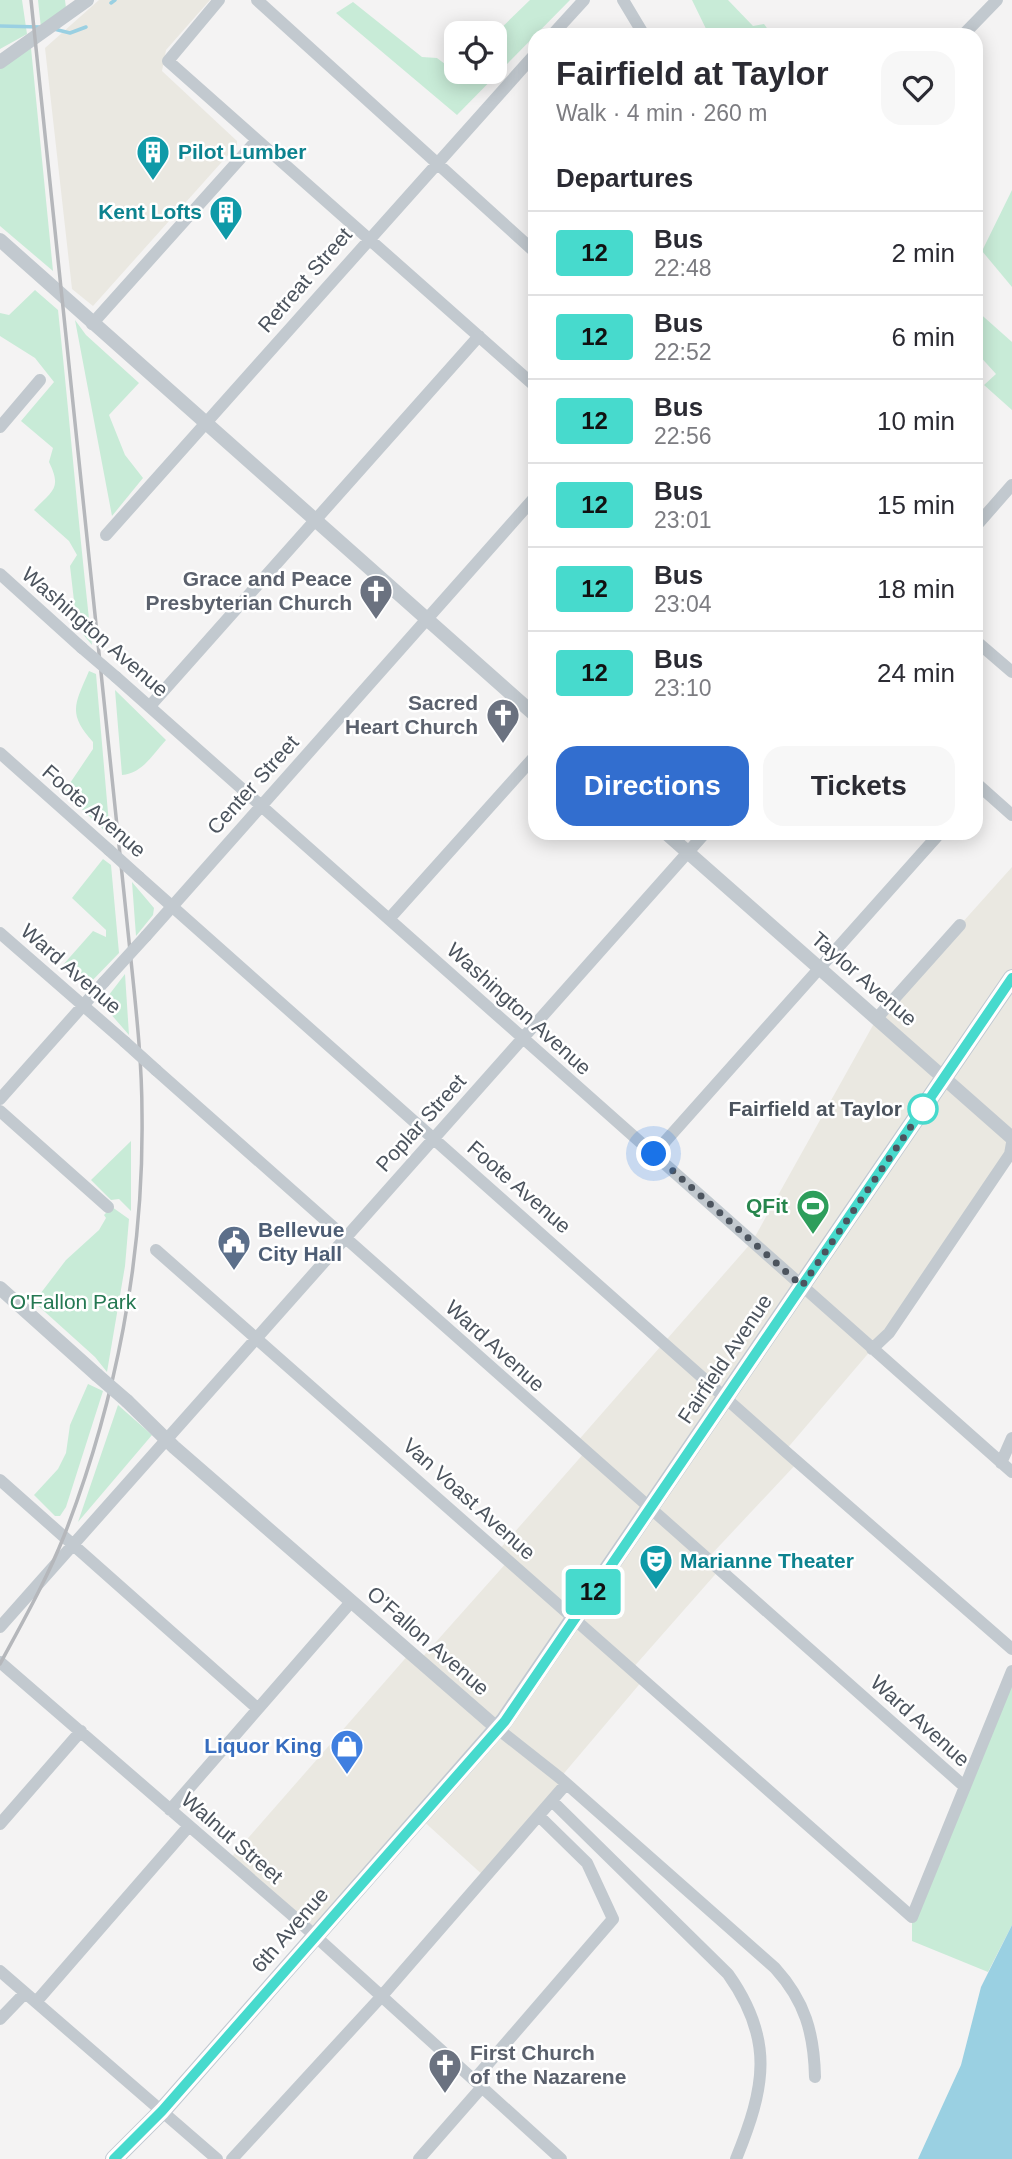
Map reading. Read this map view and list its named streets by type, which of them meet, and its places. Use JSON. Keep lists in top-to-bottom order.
{
  "streets": {
    "main road": ["Fairfield Avenue", "6th Avenue"],
    "street": [
      "Retreat Street",
      "Washington Avenue",
      "Center Street",
      "Foote Avenue",
      "Ward Avenue",
      "Taylor Avenue",
      "Poplar Street",
      "Van Voast Avenue",
      "O’Fallon Avenue",
      "Walnut Street"
    ]
  },
  "crossings": [
    ["Washington Avenue", "Center Street"],
    ["Washington Avenue", "Poplar Street"],
    ["Washington Avenue", "Fairfield Avenue"],
    ["Center Street", "Foote Avenue"],
    ["Center Street", "Ward Avenue"],
    ["Foote Avenue", "Poplar Street"],
    ["Foote Avenue", "Fairfield Avenue"],
    ["Ward Avenue", "Poplar Street"],
    ["Ward Avenue", "Fairfield Avenue"],
    ["Ward Avenue", "Van Voast Avenue"],
    ["Taylor Avenue", "Poplar Street"],
    ["Taylor Avenue", "Fairfield Avenue"],
    ["Poplar Street", "Van Voast Avenue"],
    ["Poplar Street", "O’Fallon Avenue"],
    ["Fairfield Avenue", "Van Voast Avenue"],
    ["Fairfield Avenue", "O’Fallon Avenue"],
    ["Fairfield Avenue", "6th Avenue"],
    ["O’Fallon Avenue", "6th Avenue"],
    ["Walnut Street", "6th Avenue"]
  ],
  "parks": ["O'Fallon Park"],
  "places": {
    "building": ["Pilot Lumber", "Kent Lofts"],
    "church": ["Grace and Peace Presbyterian Church", "Sacred Heart Church", "First Church of the Nazarene"],
    "other": ["Fairfield at Taylor"],
    "sports": ["QFit"],
    "public building": ["Bellevue City Hall"],
    "theatre": ["Marianne Theater"],
    "shop": ["Liquor King"]
  },
  "lines": ["bus line 12"],
  "page": {
    "on_map": "12",
    "heading": [
      ["Fairfield at Taylor", "Walk · 4 min · 260 m"],
      "Departures"
    ],
    "list": [
      {
        "mark": "12",
        "name": "Bus",
        "note": "22:48",
        "value": "2 min"
      },
      {
        "mark": "12",
        "name": "Bus",
        "note": "22:52",
        "value": "6 min"
      },
      {
        "mark": "12",
        "name": "Bus",
        "note": "22:56",
        "value": "10 min"
      },
      {
        "mark": "12",
        "name": "Bus",
        "note": "23:01",
        "value": "15 min"
      },
      {
        "mark": "12",
        "name": "Bus",
        "note": "23:04",
        "value": "18 min"
      },
      {
        "mark": "12",
        "name": "Bus",
        "note": "23:10",
        "value": "24 min"
      }
    ],
    "buttons": ["Directions", "Tickets"]
  }
}
